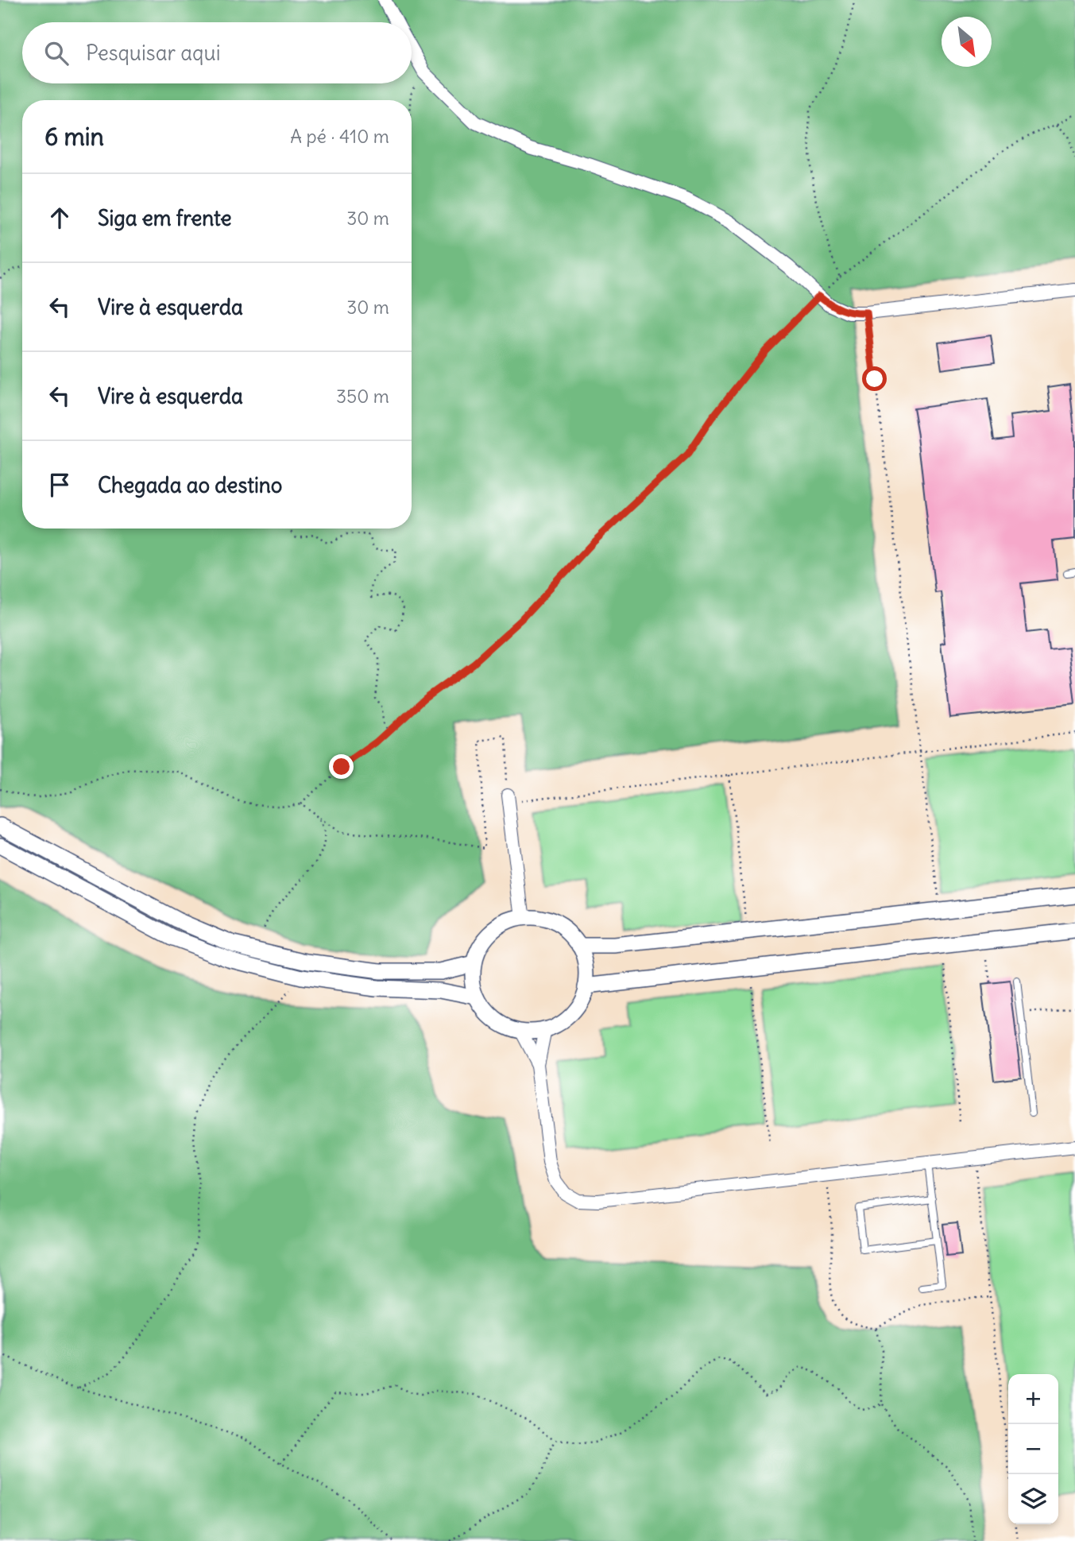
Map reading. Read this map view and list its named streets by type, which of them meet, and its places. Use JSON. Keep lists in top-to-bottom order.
{
  "north": "bottom right",
  "page": {
    "search": "Pesquisar aqui",
    "heading": ["6 min", "A pé · 410 m"],
    "list": [
      ["Siga em frente", "30 m"],
      ["Vire à esquerda", "30 m"],
      ["Vire à esquerda", "350 m"],
      "Chegada ao destino"
    ],
    "map_buttons": ["+", "−"]
  }
}
